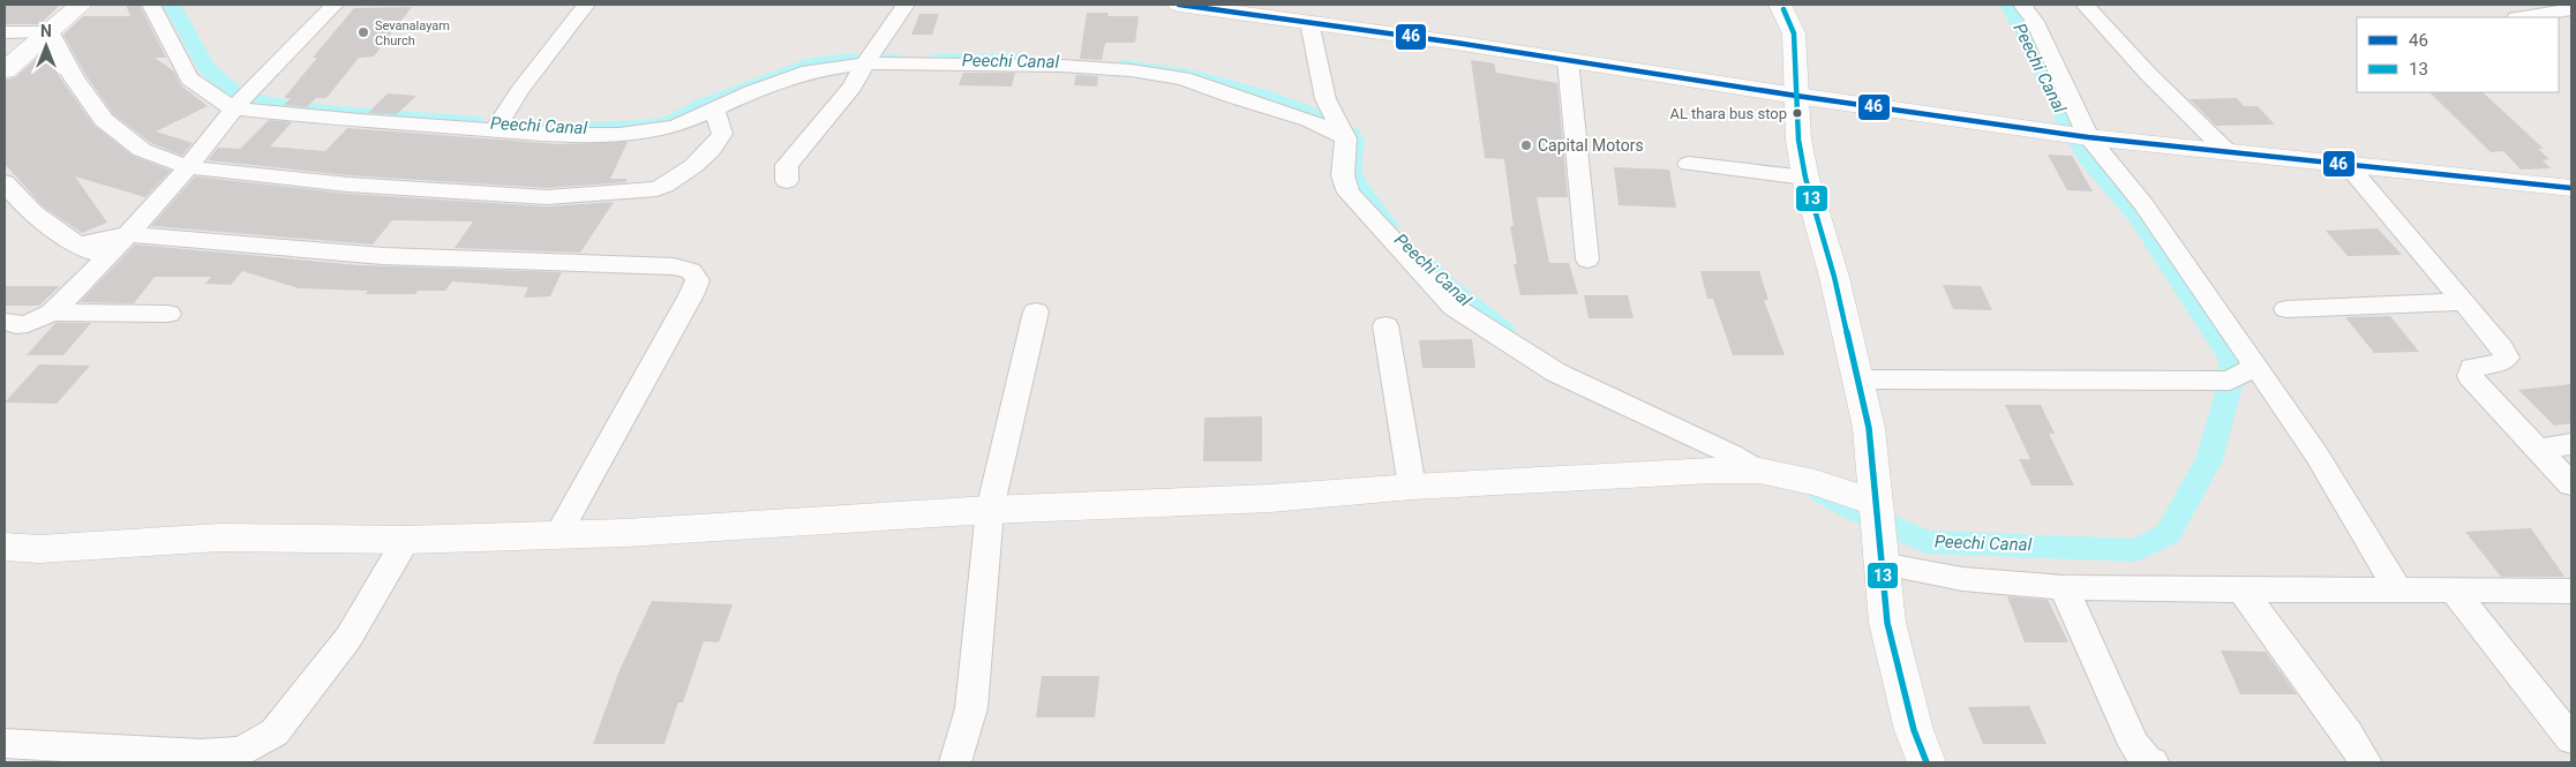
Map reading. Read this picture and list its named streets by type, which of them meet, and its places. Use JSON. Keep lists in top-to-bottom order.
{
  "water": ["Peechi Canal"],
  "places": ["Sevanalayam Church", "AL thara bus stop", "Capital Motors"],
  "lines": ["transit line 46", "transit line 13"],
  "legend": ["46", "13"],
  "north": "top"
}
